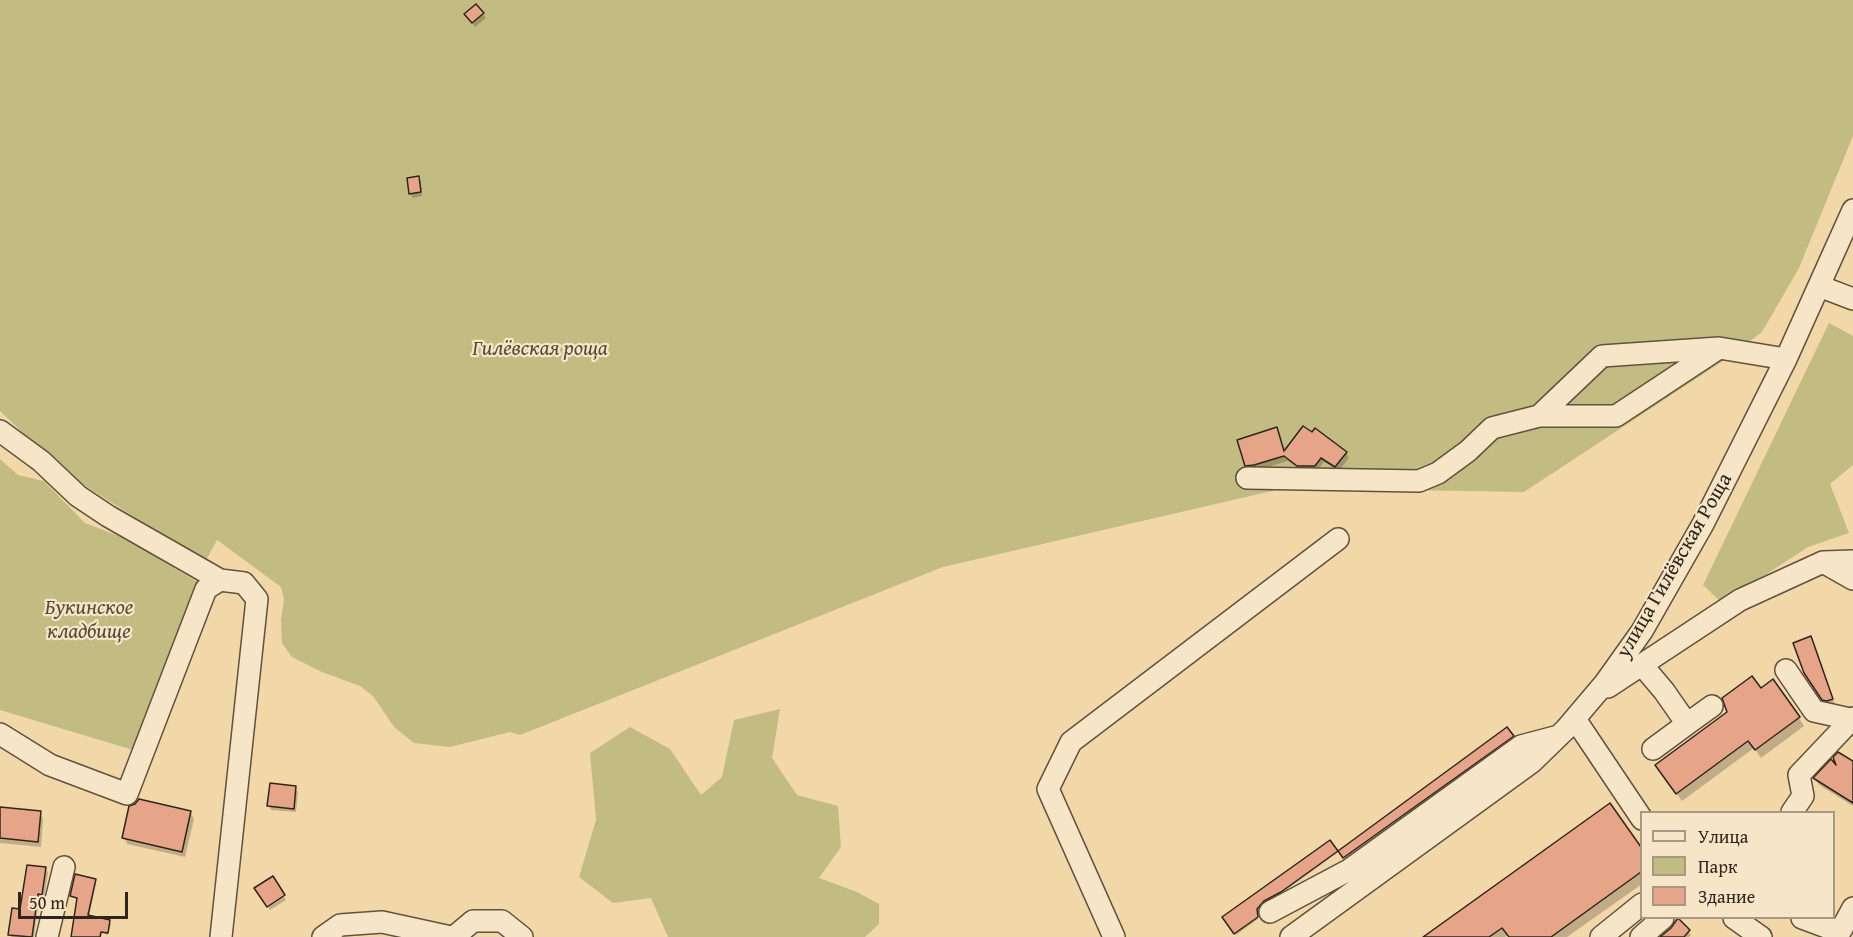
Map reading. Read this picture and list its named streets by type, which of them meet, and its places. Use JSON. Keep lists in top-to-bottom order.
{
  "streets": {
    "street": ["улица Гилёвская Роща"]
  },
  "parks": ["Гилёвская роща", "Букинское кладбище"],
  "legend": ["Улица", "Парк", "Здание"],
  "scale_bar": "50 m"
}
